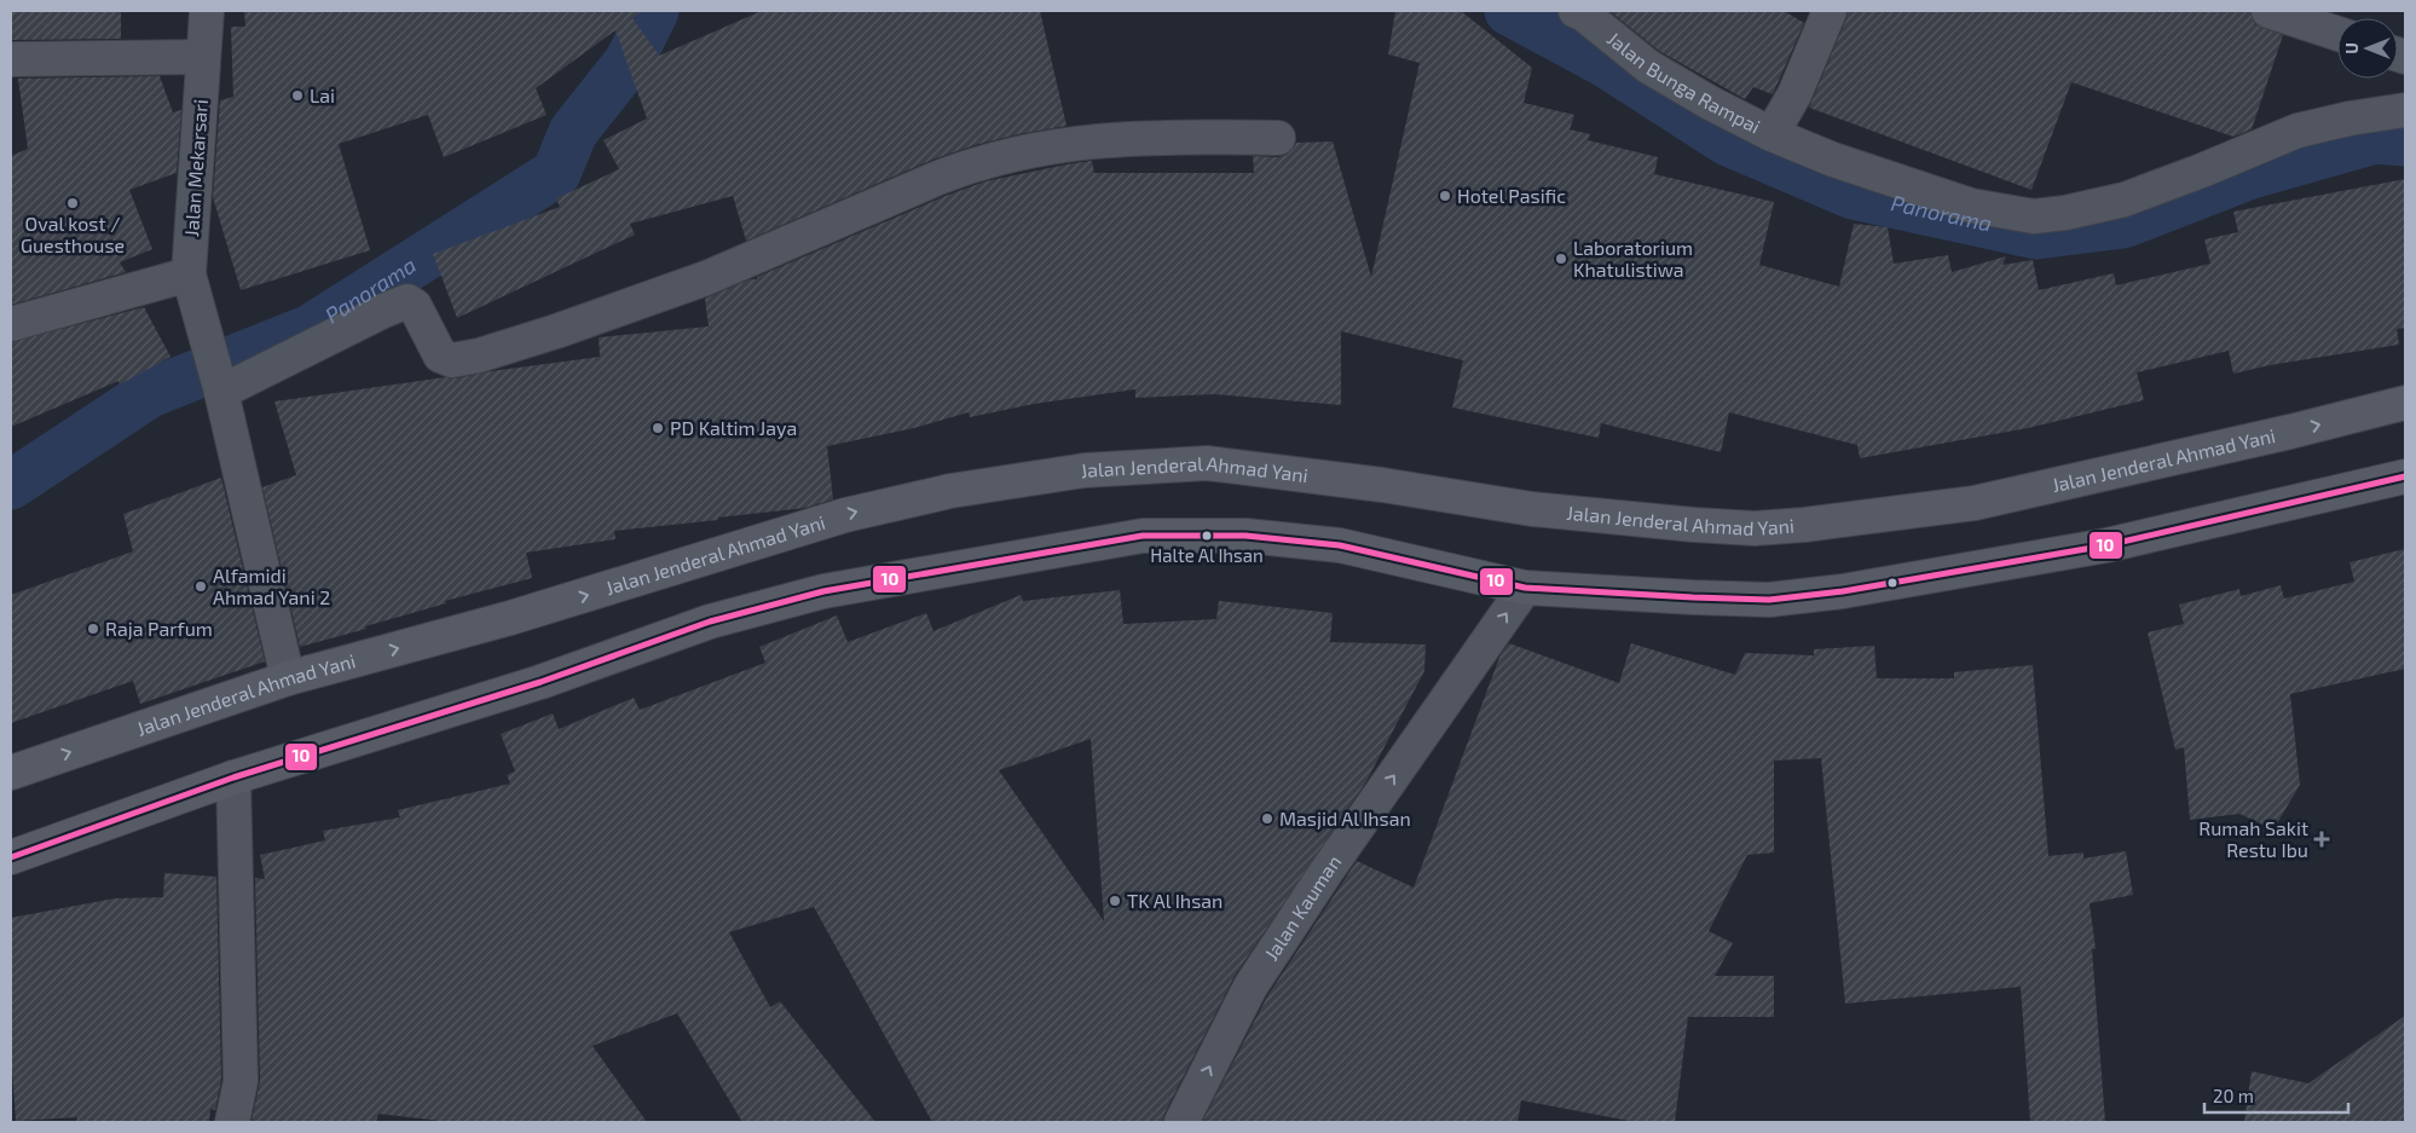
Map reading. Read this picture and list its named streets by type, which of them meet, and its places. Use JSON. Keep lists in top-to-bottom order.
{
  "streets": {
    "main road": ["Jalan Jenderal Ahmad Yani"],
    "street": ["Jalan Bunga Rampai", "Jalan Mekarsari", "Jalan Kauman"]
  },
  "crossings": [
    ["Jalan Mekarsari", "Jalan Jenderal Ahmad Yani"]
  ],
  "one_way": ["Jalan Kauman"],
  "water": ["Panorama"],
  "places": {
    "other": [
      "Lai",
      "Hotel Pasific",
      "Oval kost / Guesthouse",
      "Laboratorium Khatulistiwa",
      "PD Kaltim Jaya",
      "Halte Al Ihsan",
      "Alfamidi Ahmad Yani 2",
      "Raja Parfum",
      "Masjid Al Ihsan",
      "TK Al Ihsan"
    ],
    "health": ["Rumah Sakit Restu Ibu"]
  },
  "lines": ["transit line 10"],
  "scale_bar": "20 m",
  "north": "left"
}
